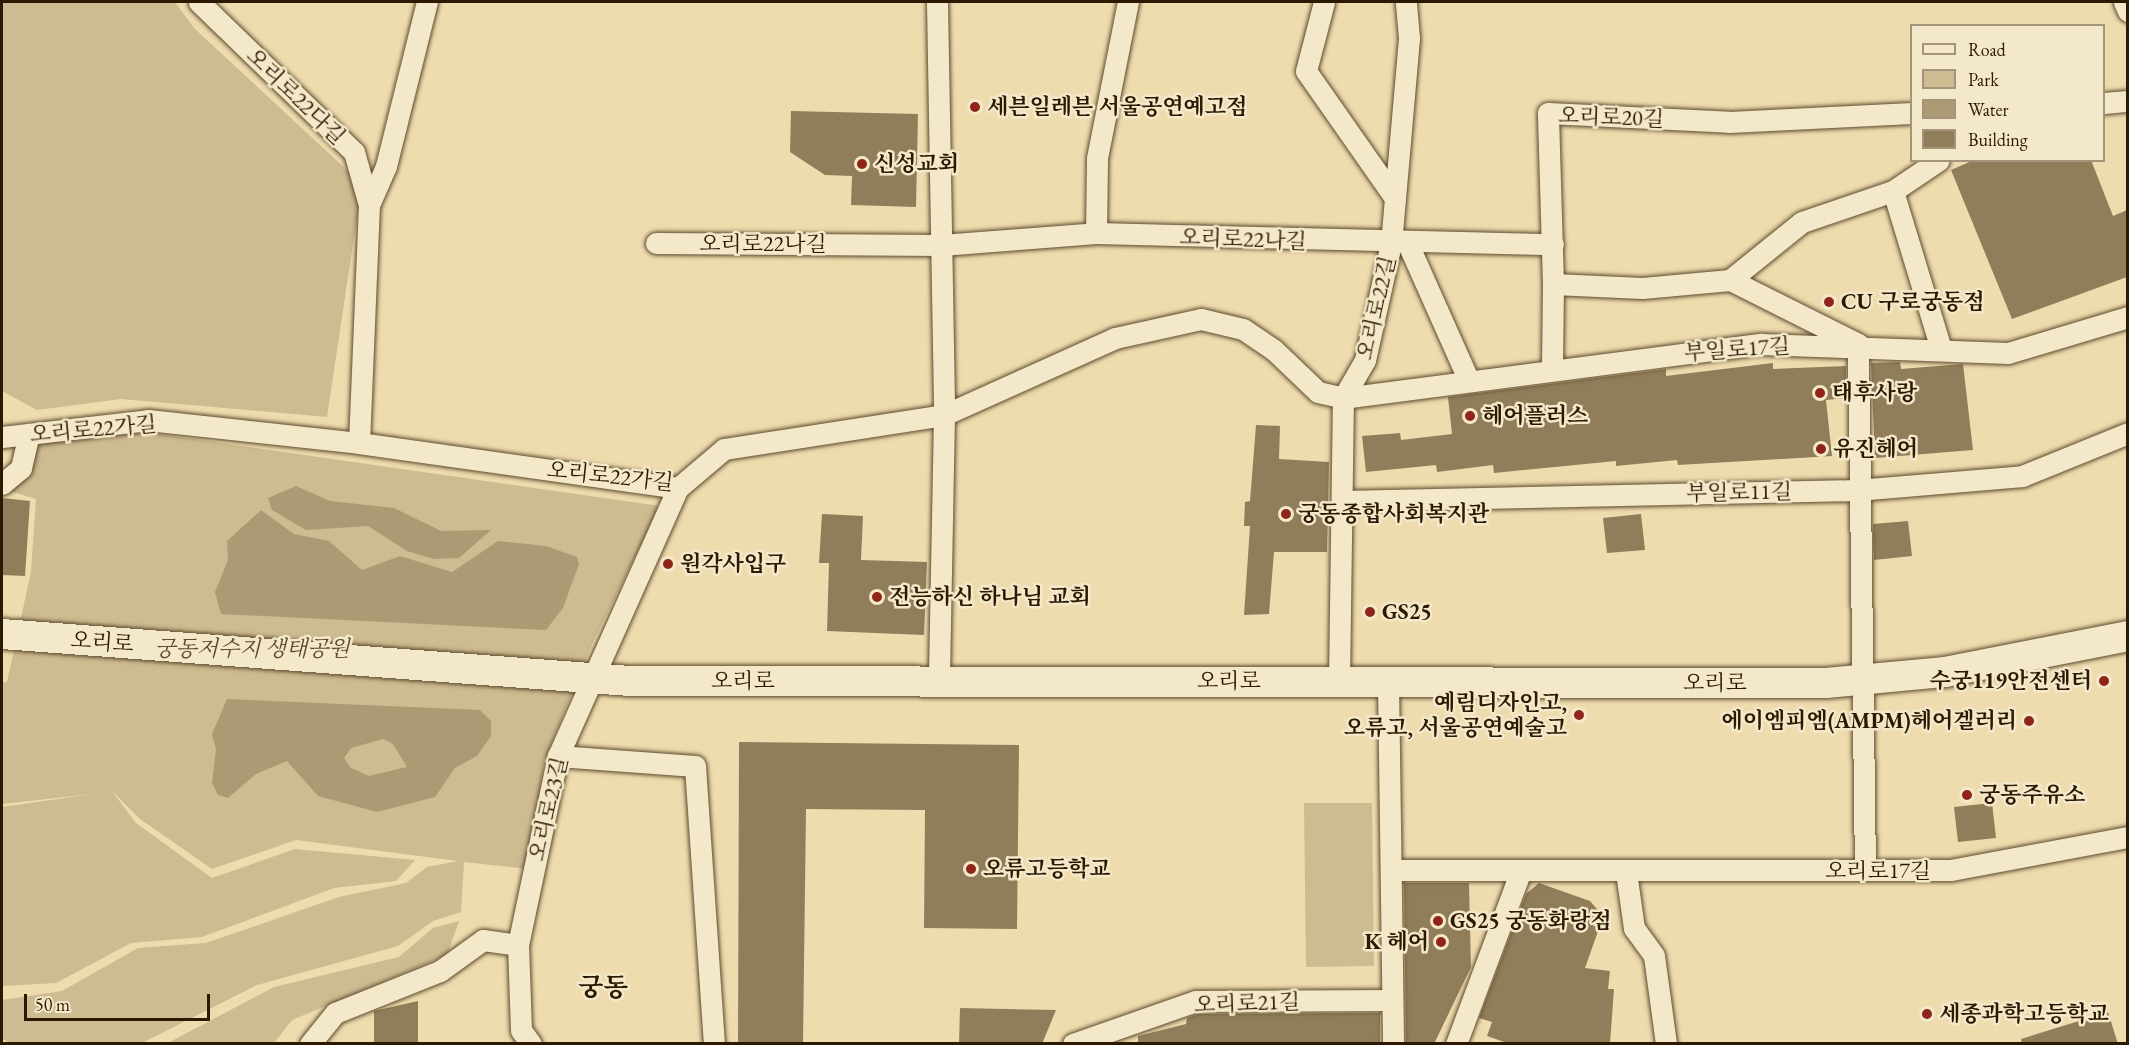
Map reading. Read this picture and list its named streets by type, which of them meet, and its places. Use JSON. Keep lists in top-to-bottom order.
{
  "streets": {
    "main road": ["오리로"],
    "street": [
      "오리로22다길",
      "오리로20길",
      "오리로22나길",
      "오리로22길",
      "부일로17길",
      "오리로22가길",
      "부일로11길",
      "오리로23길",
      "오리로17길",
      "오리로21길"
    ]
  },
  "crossings": [
    ["오리로22다길", "오리로22가길"],
    ["오리로20길", "오리로22나길"],
    ["오리로20길", "부일로17길"],
    ["오리로22나길", "오리로22길"],
    ["오리로22길", "부일로17길"],
    ["오리로22길", "오리로22가길"],
    ["오리로22길", "부일로11길"],
    ["오리로22길", "오리로"],
    ["부일로17길", "오리로22가길"],
    ["오리로", "오리로23길"]
  ],
  "districts": ["궁동"],
  "parks": ["궁동저수지 생태공원"],
  "places": [
    "세븐일레븐 서울공연예고점",
    "신성교회",
    "CU 구로궁동점",
    "태후사랑",
    "헤어플러스",
    "유진헤어",
    "궁동종합사회복지관",
    "원각사입구",
    "전능하신 하나님 교회",
    "GS25",
    "수궁119안전센터",
    "예림디자인고, 오류고, 서울공연예술고",
    "에이엠피엠(AMPM)헤어겔러리",
    "궁동주유소",
    "오류고등학교",
    "GS25 궁동화랑점",
    "K 헤어",
    "세종과학고등학교"
  ],
  "legend": [
    "Road",
    "Park",
    "Water",
    "Building"
  ],
  "scale_bar": "50 m"
}
